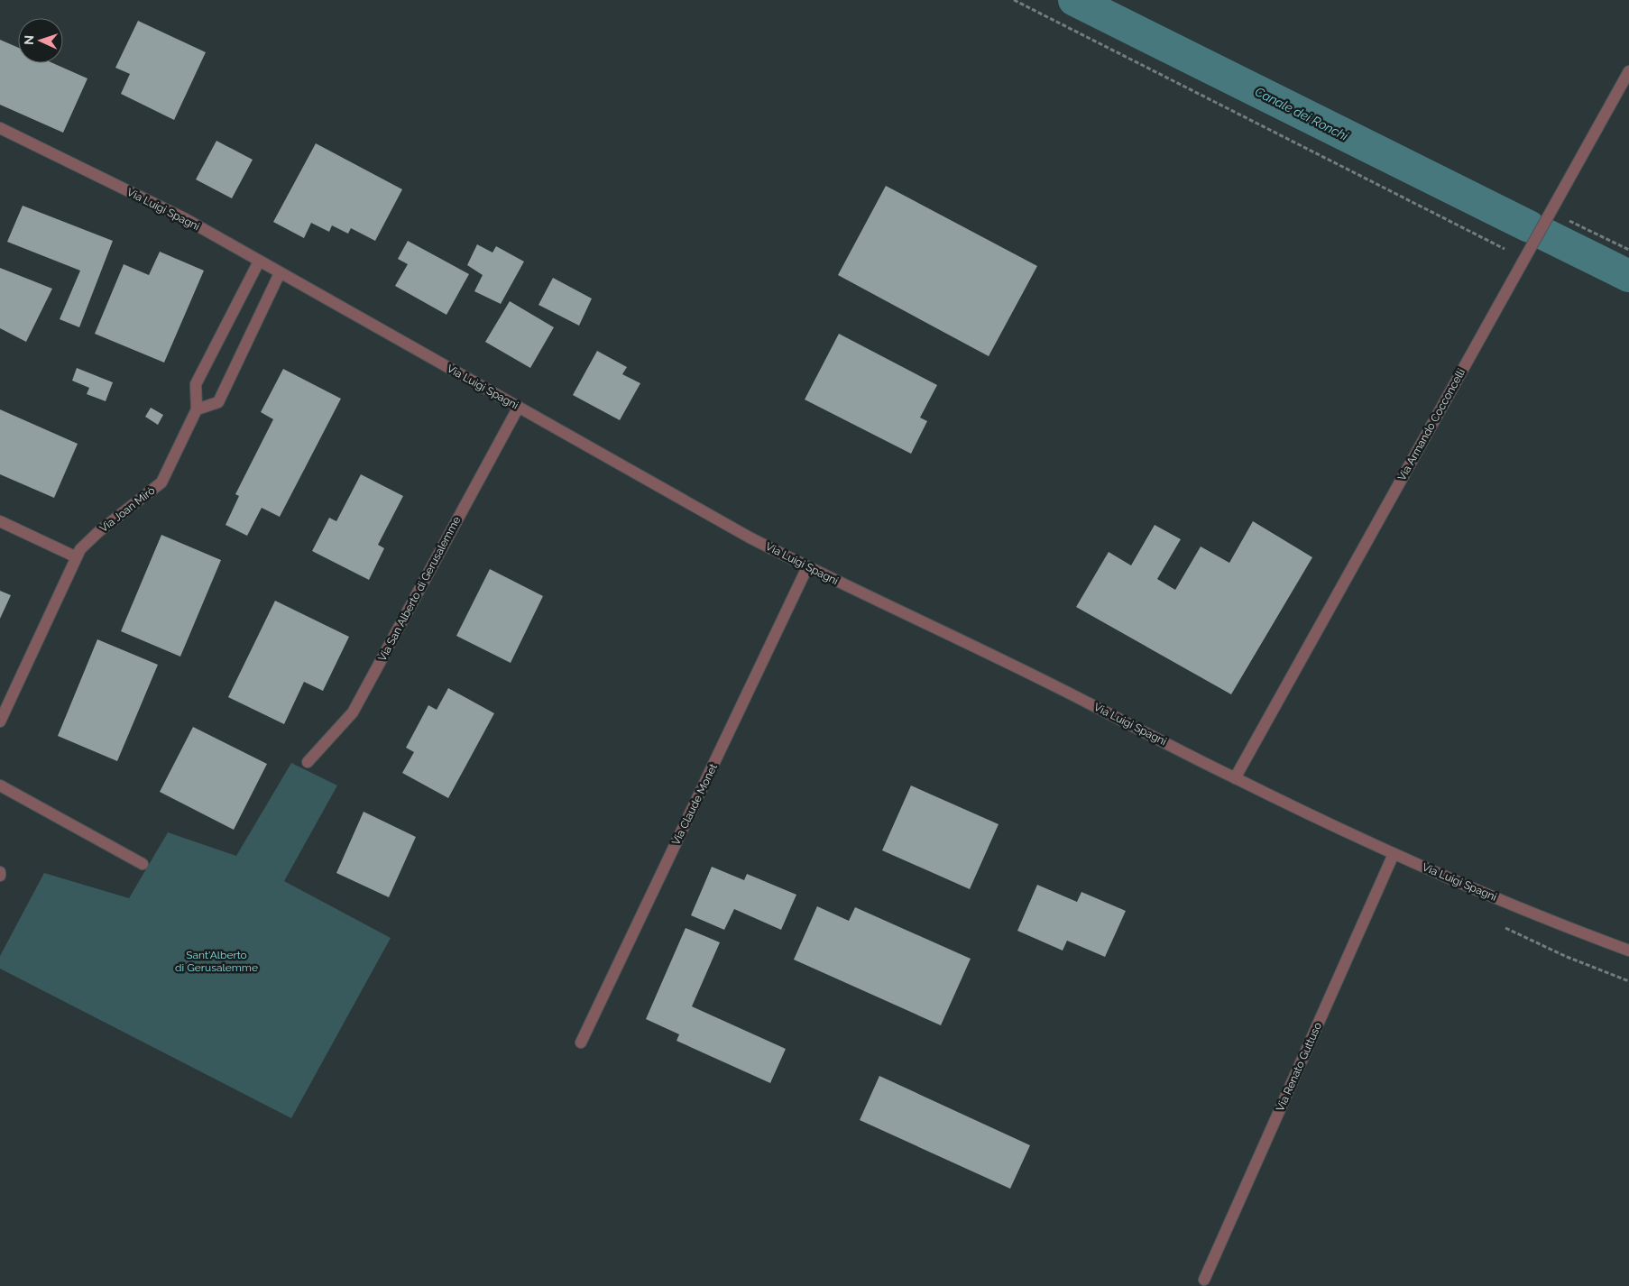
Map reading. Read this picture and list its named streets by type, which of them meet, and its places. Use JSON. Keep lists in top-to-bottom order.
{
  "streets": {
    "street": [
      "Via Luigi Spagni",
      "Via Armando Cocconcelli",
      "Via Joan Mirò",
      "Via San Alberto di Gerusalemme",
      "Via Claude Monet",
      "Via Renato Guttuso"
    ]
  },
  "crossings": [
    ["Via Luigi Spagni", "Via Armando Cocconcelli"],
    ["Via Luigi Spagni", "Via Joan Mirò"],
    ["Via Luigi Spagni", "Via San Alberto di Gerusalemme"],
    ["Via Luigi Spagni", "Via Claude Monet"],
    ["Via Luigi Spagni", "Via Renato Guttuso"]
  ],
  "water": ["Canale dei Ronchi"],
  "parks": ["Sant'Alberto di Gerusalemme"],
  "north": "left"
}
